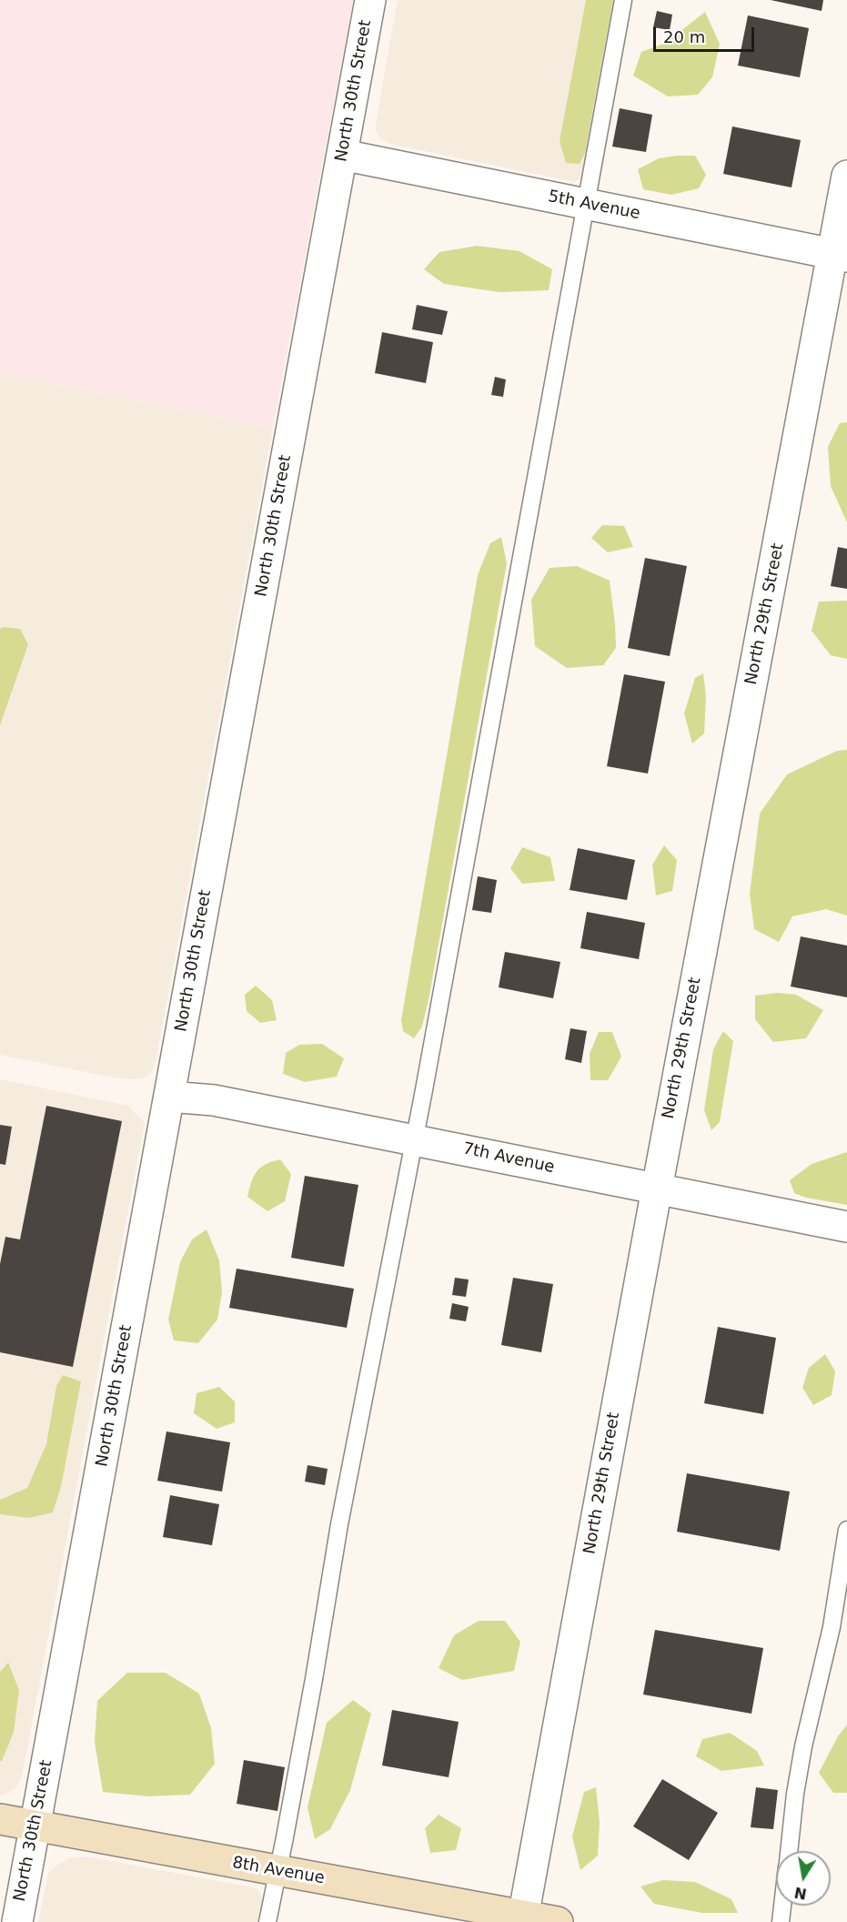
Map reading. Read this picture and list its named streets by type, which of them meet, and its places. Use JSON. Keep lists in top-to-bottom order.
{
  "streets": {
    "street": [
      "North 30th Street",
      "5th Avenue",
      "North 29th Street",
      "7th Avenue",
      "8th Avenue"
    ]
  },
  "crossings": [
    ["North 30th Street", "5th Avenue"],
    ["North 30th Street", "7th Avenue"],
    ["North 30th Street", "8th Avenue"],
    ["5th Avenue", "North 29th Street"],
    ["North 29th Street", "7th Avenue"],
    ["North 29th Street", "8th Avenue"]
  ],
  "scale_bar": "20 m",
  "north": "bottom"
}
